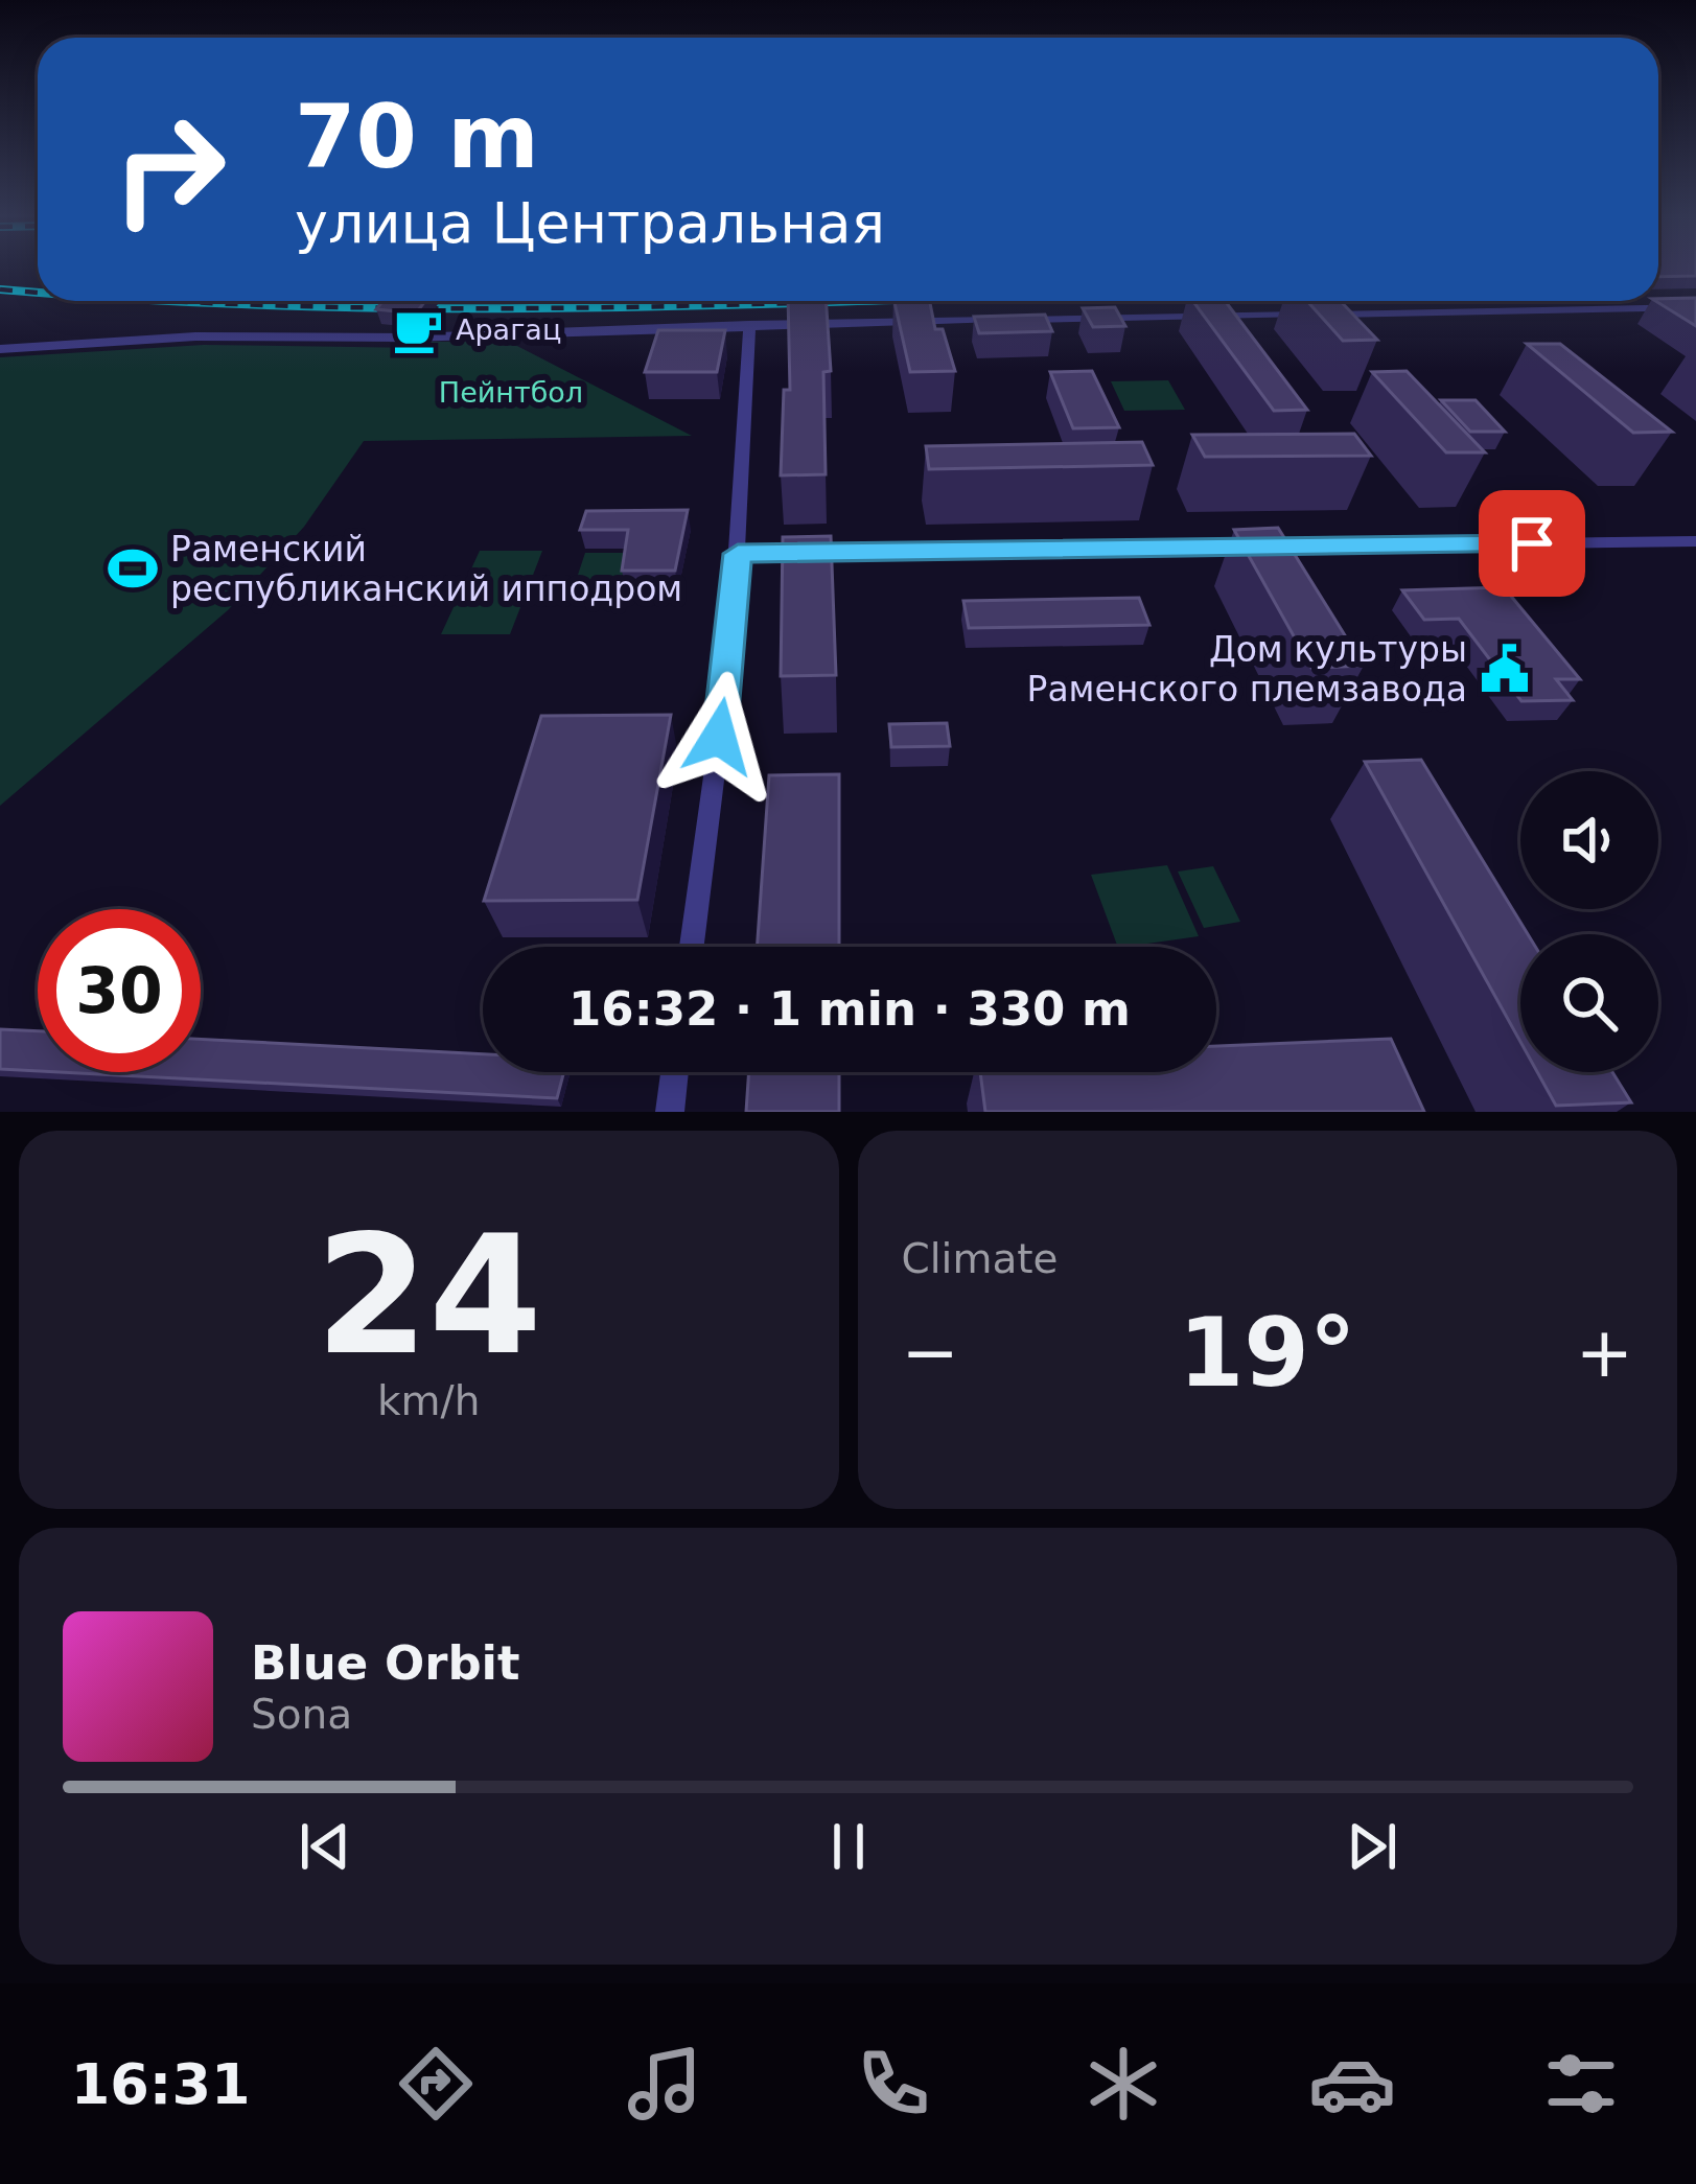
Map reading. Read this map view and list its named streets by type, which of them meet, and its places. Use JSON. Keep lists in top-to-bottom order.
{
  "parks": ["Пейнтбол"],
  "places": {
    "cafe": ["Арагац"],
    "sports": ["Раменский республиканский ипподром"],
    "public building": ["Дом культуры Раменского племзавода"]
  },
  "page": {
    "turn": ["70 m", "улица Центральная"],
    "limit": "30",
    "trip": "16:32 · 1 min · 330 m",
    "tile": [
      ["24", "km/h"],
      "Climate"
    ],
    "heat": ["−", "19°", "+"],
    "song": ["Blue Orbit", "Sona"],
    "tabs": "16:31"
  }
}
